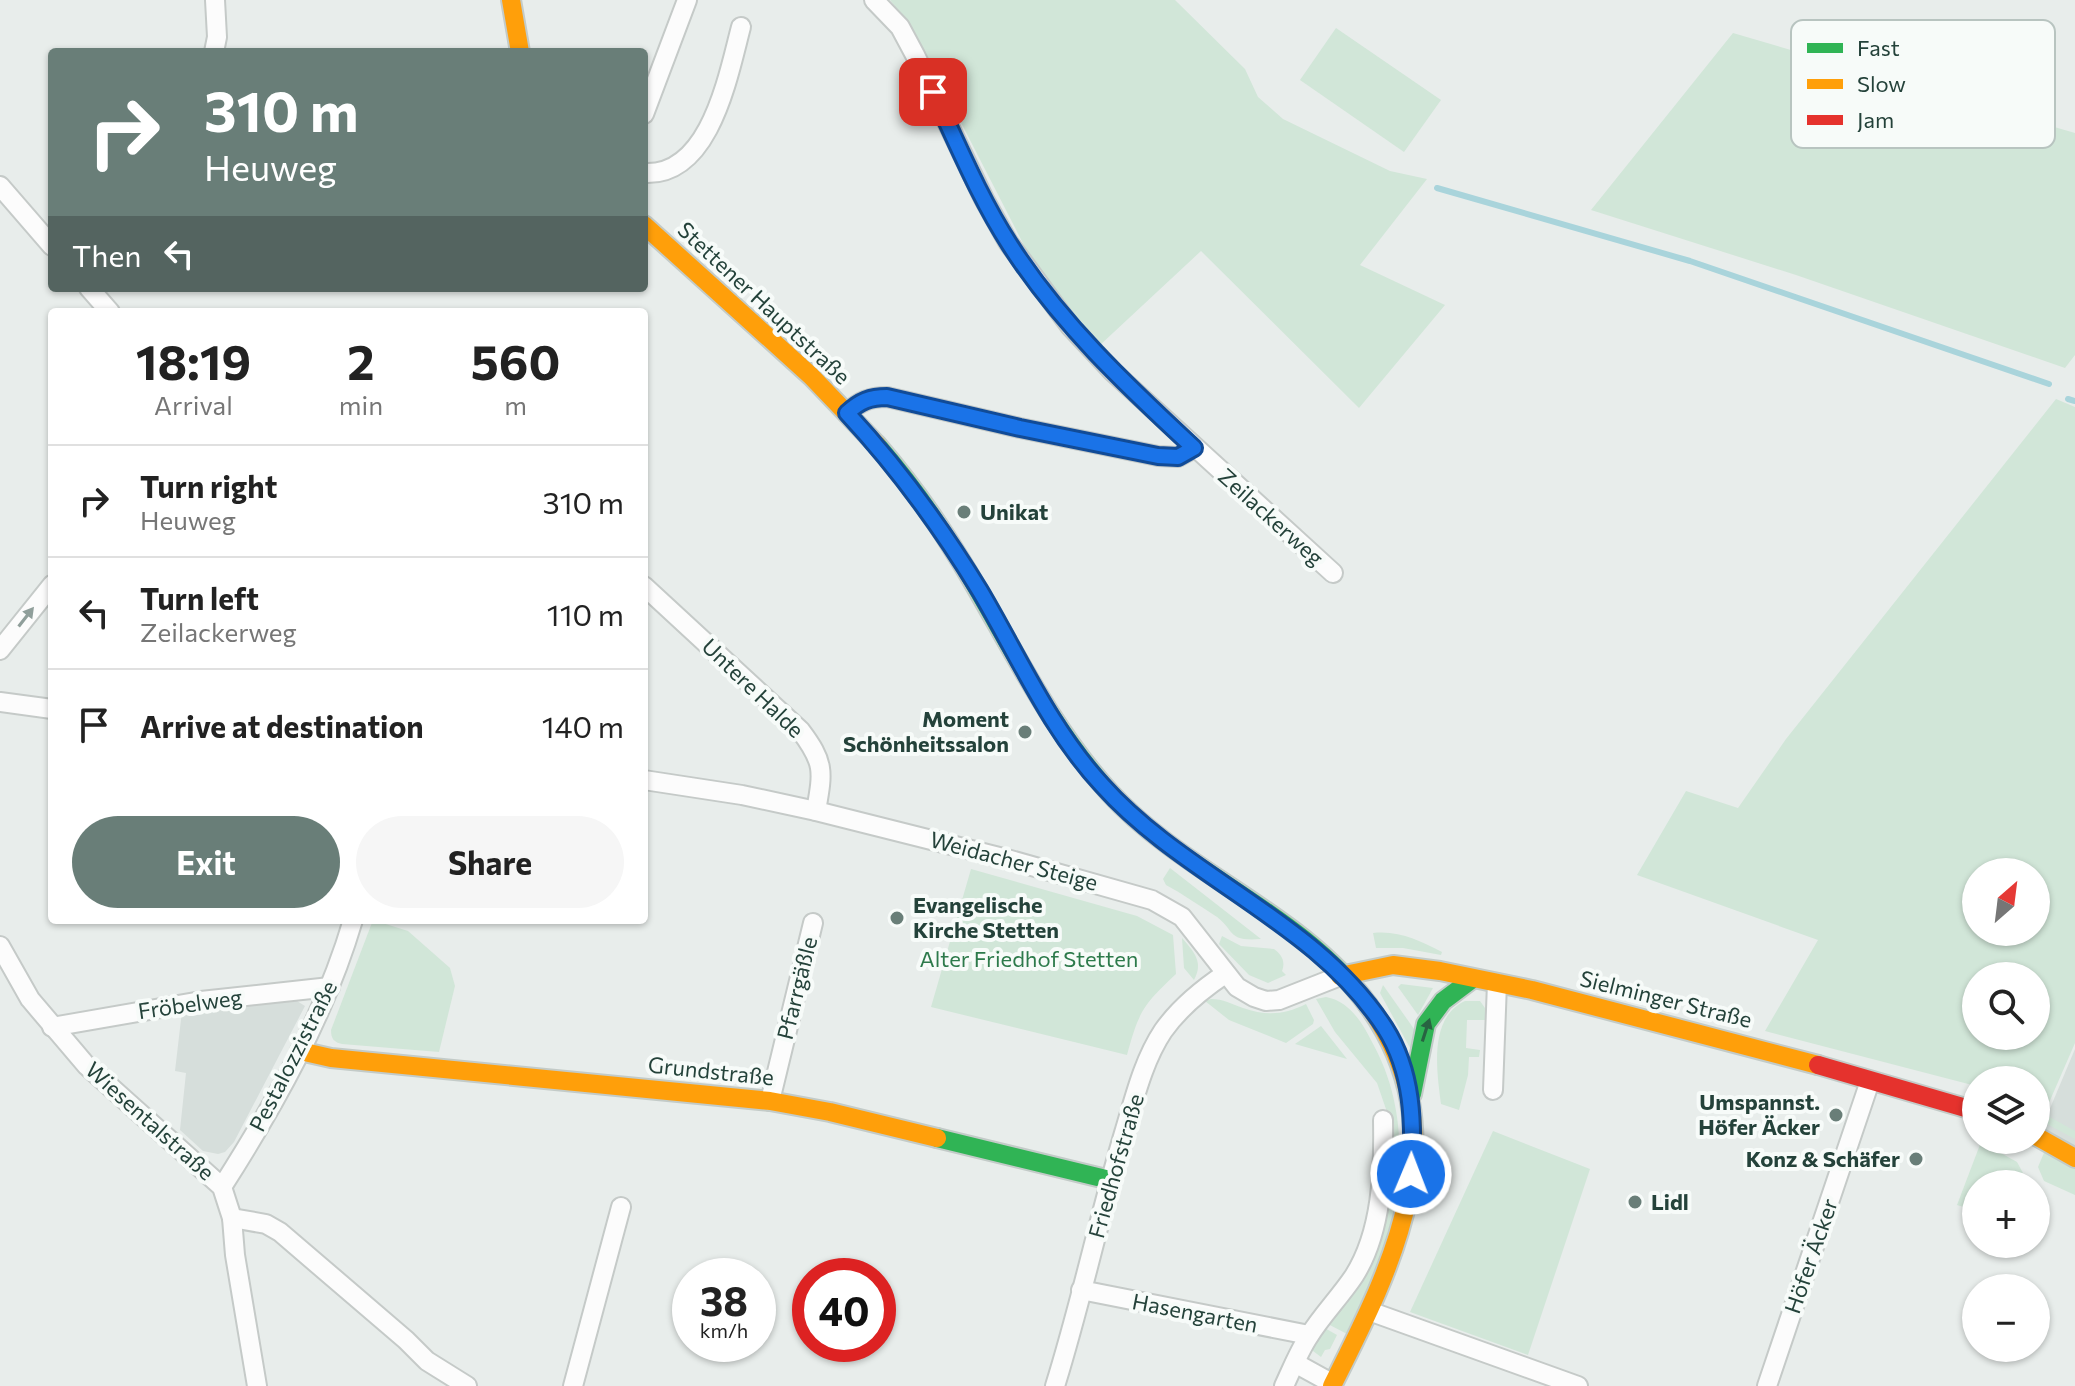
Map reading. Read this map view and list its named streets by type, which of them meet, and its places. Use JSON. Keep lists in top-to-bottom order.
{
  "streets": {
    "street": [
      "Stettener Hauptstraße",
      "Zeilackerweg",
      "Untere Halde",
      "Weidacher Steige",
      "Pfarrgäßle",
      "Sielminger Straße",
      "Fröbelweg",
      "Pestalozzistraße",
      "Grundstraße",
      "Wiesentalstraße",
      "Friedhofstraße",
      "Höfer Äcker",
      "Hasengarten"
    ]
  },
  "crossings": [
    ["Stettener Hauptstraße", "Weidacher Steige"],
    ["Stettener Hauptstraße", "Sielminger Straße"],
    ["Untere Halde", "Weidacher Steige"],
    ["Weidacher Steige", "Sielminger Straße"],
    ["Weidacher Steige", "Friedhofstraße"],
    ["Pfarrgäßle", "Grundstraße"],
    ["Sielminger Straße", "Höfer Äcker"],
    ["Fröbelweg", "Pestalozzistraße"],
    ["Fröbelweg", "Wiesentalstraße"],
    ["Pestalozzistraße", "Grundstraße"],
    ["Pestalozzistraße", "Wiesentalstraße"],
    ["Grundstraße", "Friedhofstraße"],
    ["Friedhofstraße", "Hasengarten"]
  ],
  "parks": ["Alter Friedhof Stetten"],
  "places": [
    "Unikat",
    "Moment Schönheitssalon",
    "Evangelische Kirche Stetten",
    "Umspannst. Höfer Äcker",
    "Konz & Schäfer",
    "Lidl"
  ],
  "legend": ["Fast", "Slow", "Jam"],
  "north": "top right",
  "page": {
    "turn": ["310 m", "Heuweg"],
    "then": "Then",
    "eta": [
      "18:19",
      "Arrival",
      "2",
      "min",
      "560",
      "m"
    ],
    "list": [
      {
        "name": "Turn right",
        "note": "Heuweg",
        "value": "310 m"
      },
      {
        "name": "Turn left",
        "note": "Zeilackerweg",
        "value": "110 m"
      },
      {
        "name": "Arrive at destination",
        "value": "140 m"
      }
    ],
    "buttons": ["Exit", "Share"],
    "map_buttons": ["+", "−"],
    "speed": "38 km/h",
    "limit": "40"
  }
}
